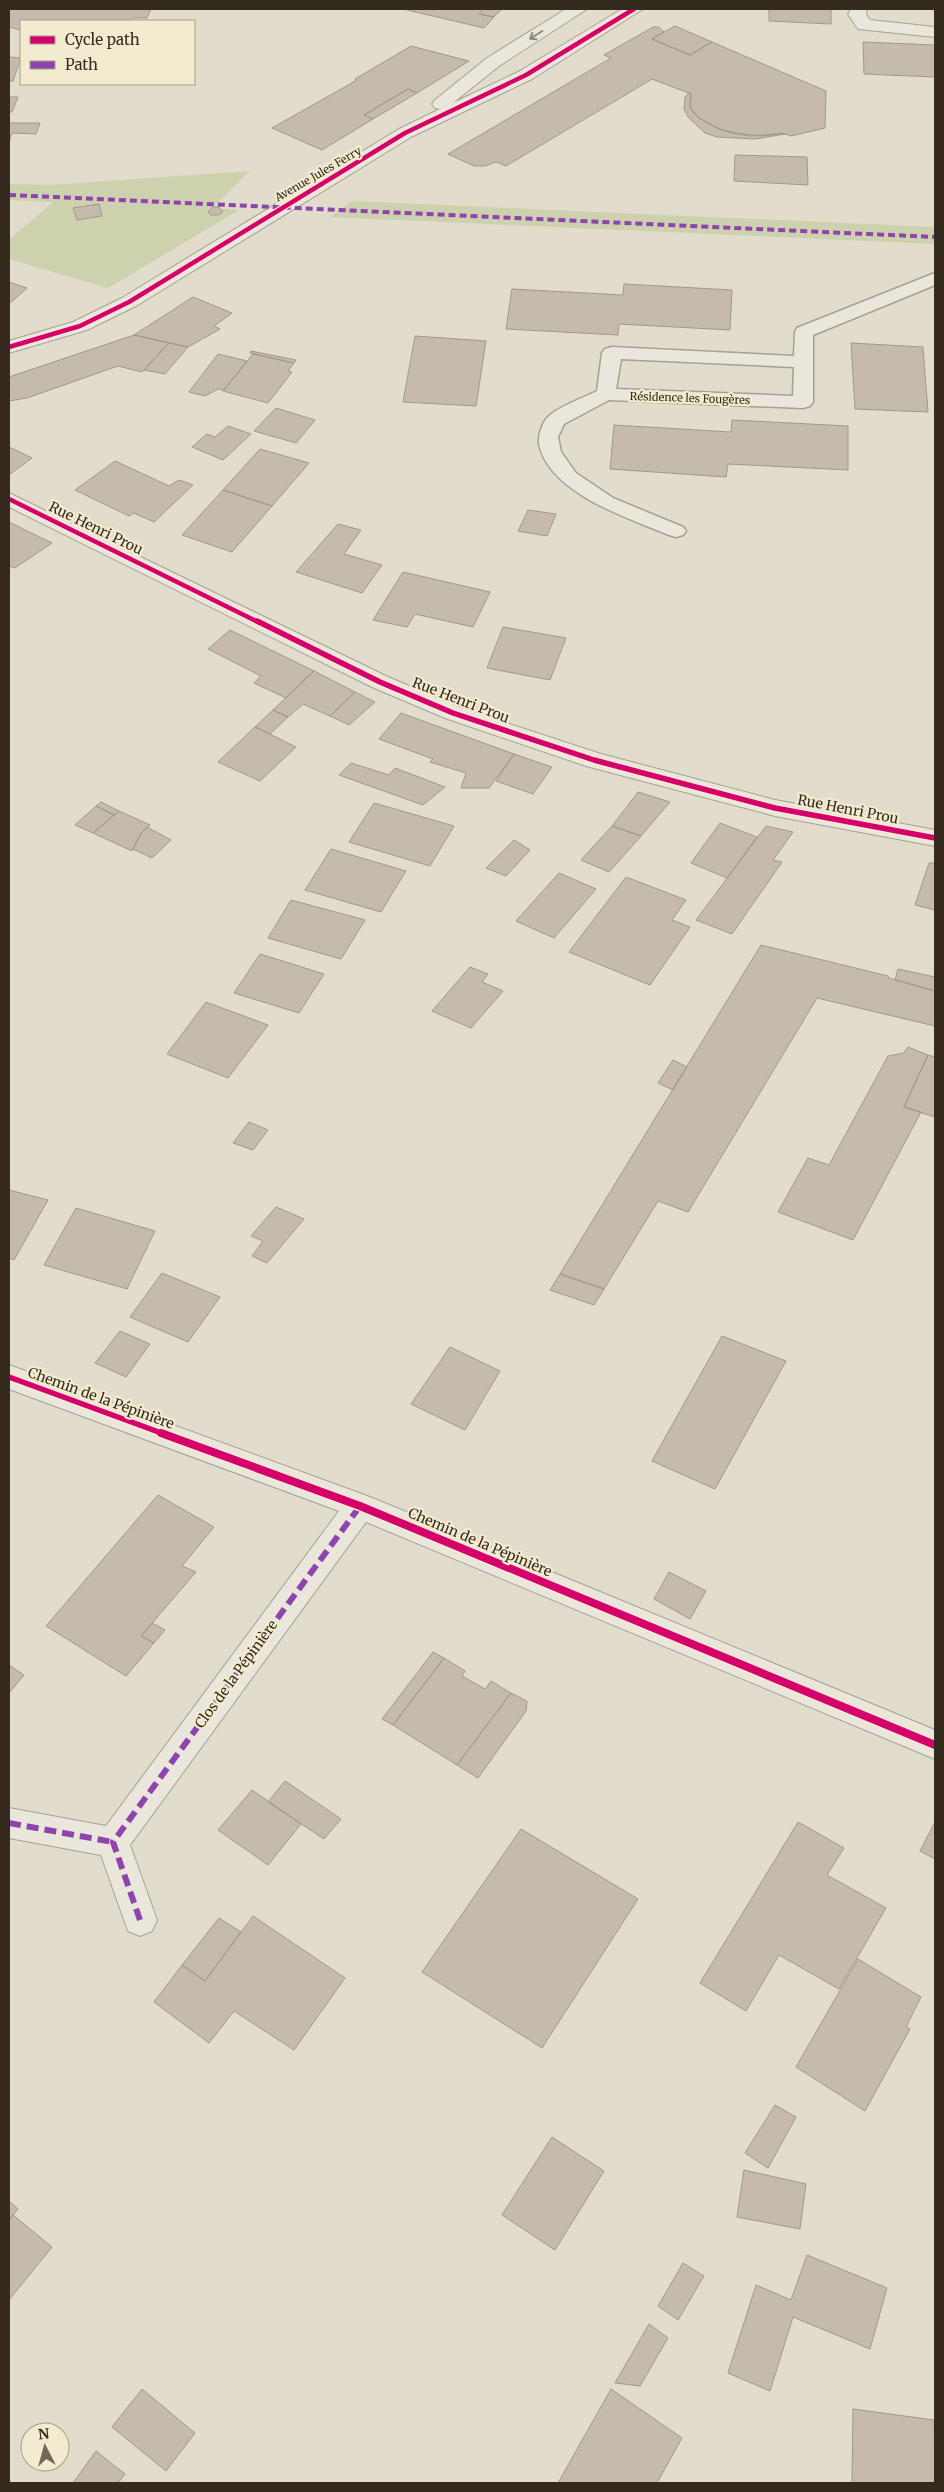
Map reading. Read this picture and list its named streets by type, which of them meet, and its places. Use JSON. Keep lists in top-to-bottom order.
{
  "streets": {
    "street": [
      "Avenue Jules Ferry",
      "Rue Henri Prou",
      "Chemin de la Pépinière",
      "Clos de la Pépinière"
    ],
    "lane": ["Résidence les Fougères"]
  },
  "crossings": [
    ["Chemin de la Pépinière", "Clos de la Pépinière"]
  ],
  "legend": ["Cycle path", "Path"],
  "north": "top"
}
